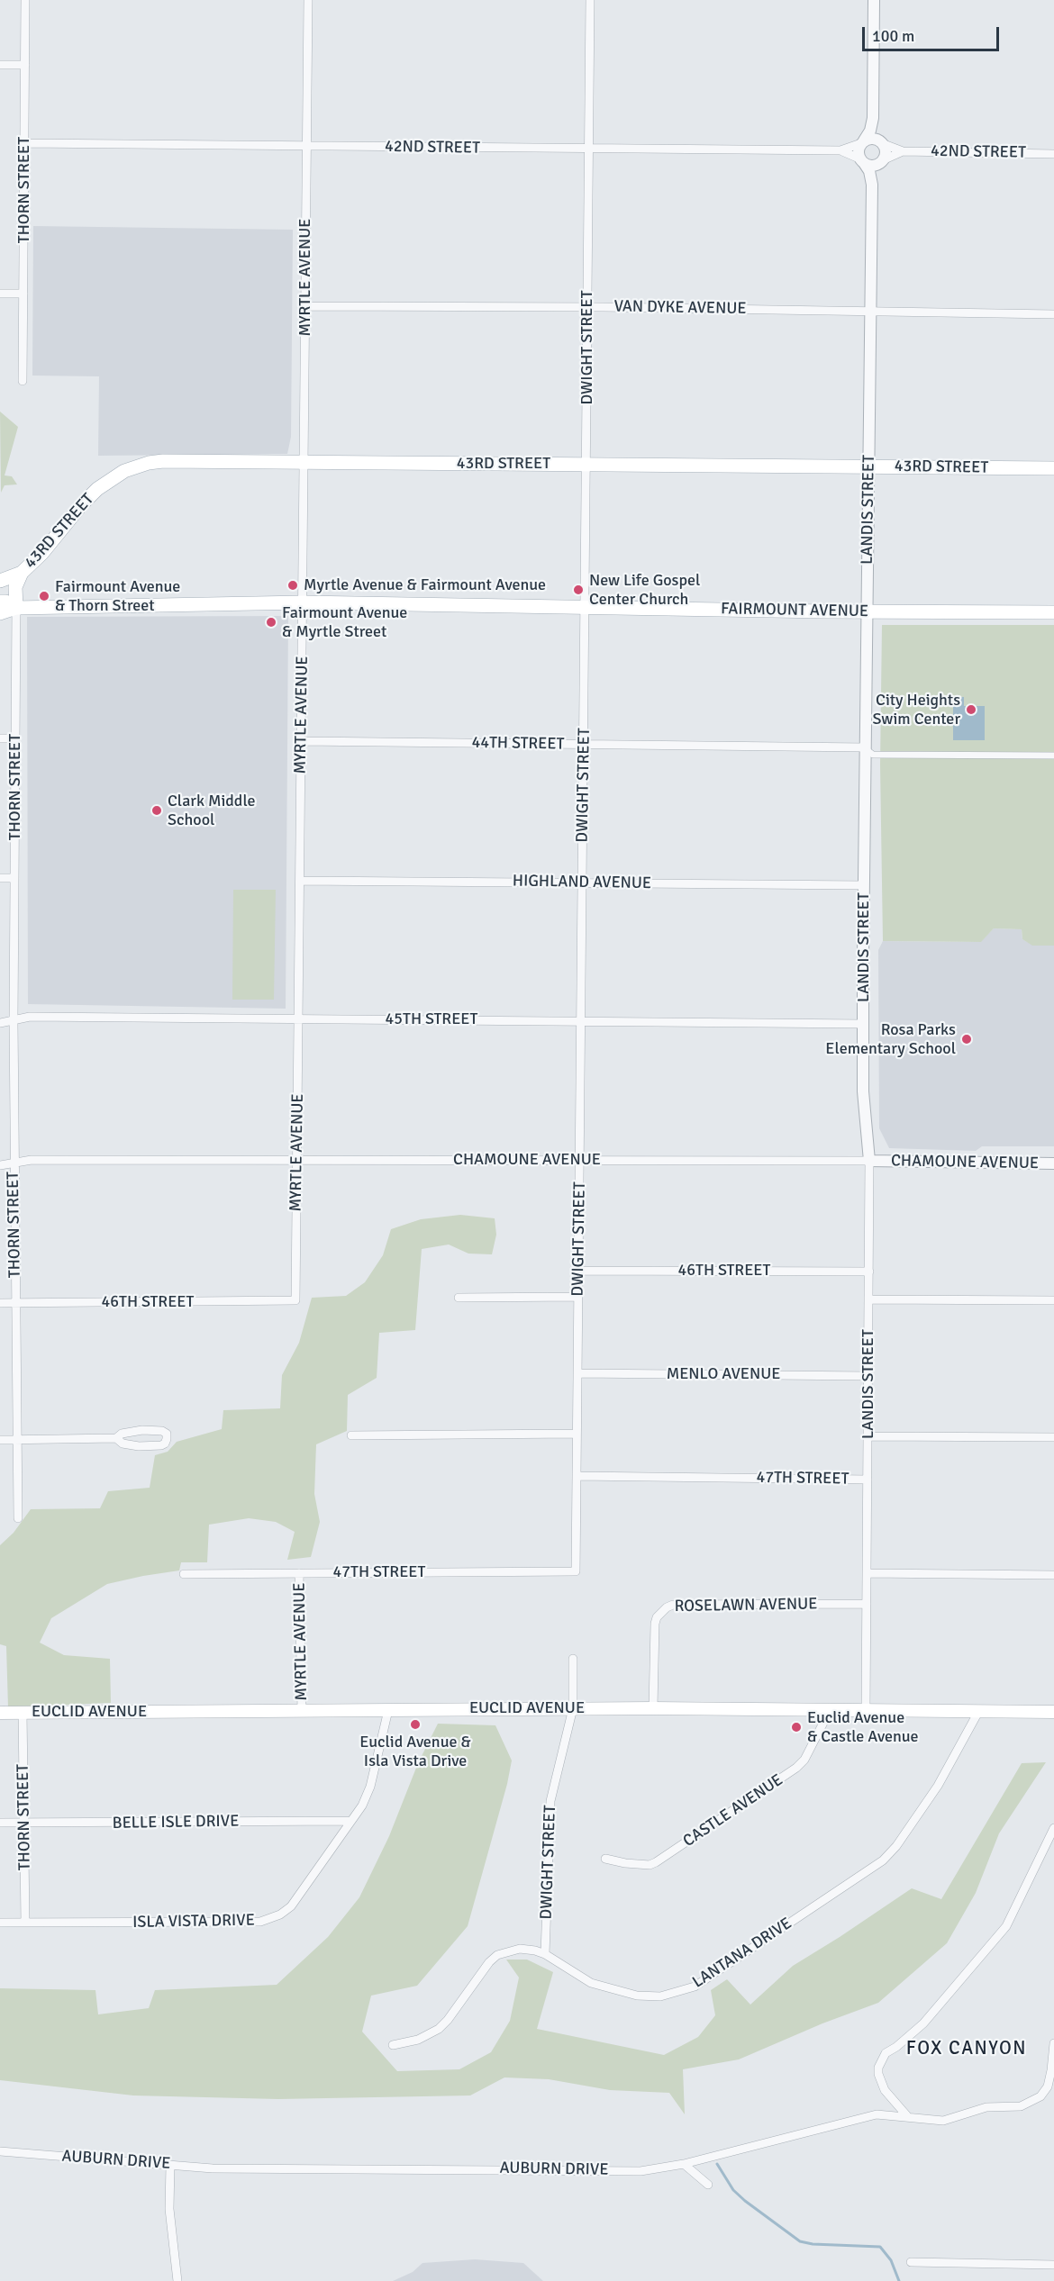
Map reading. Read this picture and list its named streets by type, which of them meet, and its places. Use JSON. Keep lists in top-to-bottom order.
{
  "streets": {
    "main road": ["43RD STREET", "FAIRMOUNT AVENUE", "EUCLID AVENUE"],
    "street": [
      "42ND STREET",
      "THORN STREET",
      "MYRTLE AVENUE",
      "VAN DYKE AVENUE",
      "DWIGHT STREET",
      "LANDIS STREET",
      "44TH STREET",
      "HIGHLAND AVENUE",
      "45TH STREET",
      "CHAMOUNE AVENUE",
      "46TH STREET",
      "MENLO AVENUE",
      "47TH STREET",
      "ROSELAWN AVENUE",
      "CASTLE AVENUE",
      "BELLE ISLE DRIVE",
      "ISLA VISTA DRIVE",
      "LANTANA DRIVE",
      "AUBURN DRIVE"
    ]
  },
  "crossings": [
    ["42ND STREET", "THORN STREET"],
    ["42ND STREET", "MYRTLE AVENUE"],
    ["42ND STREET", "DWIGHT STREET"],
    ["42ND STREET", "LANDIS STREET"],
    ["THORN STREET", "FAIRMOUNT AVENUE"],
    ["THORN STREET", "45TH STREET"],
    ["THORN STREET", "CHAMOUNE AVENUE"],
    ["THORN STREET", "46TH STREET"],
    ["THORN STREET", "EUCLID AVENUE"],
    ["THORN STREET", "BELLE ISLE DRIVE"],
    ["THORN STREET", "ISLA VISTA DRIVE"],
    ["MYRTLE AVENUE", "VAN DYKE AVENUE"],
    ["MYRTLE AVENUE", "43RD STREET"],
    ["MYRTLE AVENUE", "FAIRMOUNT AVENUE"],
    ["MYRTLE AVENUE", "44TH STREET"],
    ["MYRTLE AVENUE", "HIGHLAND AVENUE"],
    ["MYRTLE AVENUE", "45TH STREET"],
    ["MYRTLE AVENUE", "CHAMOUNE AVENUE"],
    ["MYRTLE AVENUE", "46TH STREET"],
    ["MYRTLE AVENUE", "47TH STREET"],
    ["MYRTLE AVENUE", "EUCLID AVENUE"],
    ["VAN DYKE AVENUE", "DWIGHT STREET"],
    ["VAN DYKE AVENUE", "LANDIS STREET"],
    ["DWIGHT STREET", "43RD STREET"],
    ["DWIGHT STREET", "FAIRMOUNT AVENUE"],
    ["DWIGHT STREET", "44TH STREET"],
    ["DWIGHT STREET", "HIGHLAND AVENUE"],
    ["DWIGHT STREET", "45TH STREET"],
    ["DWIGHT STREET", "CHAMOUNE AVENUE"],
    ["DWIGHT STREET", "46TH STREET"],
    ["DWIGHT STREET", "MENLO AVENUE"],
    ["DWIGHT STREET", "47TH STREET"],
    ["DWIGHT STREET", "EUCLID AVENUE"],
    ["DWIGHT STREET", "LANTANA DRIVE"],
    ["43RD STREET", "LANDIS STREET"],
    ["LANDIS STREET", "FAIRMOUNT AVENUE"],
    ["LANDIS STREET", "44TH STREET"],
    ["LANDIS STREET", "HIGHLAND AVENUE"],
    ["LANDIS STREET", "45TH STREET"],
    ["LANDIS STREET", "CHAMOUNE AVENUE"],
    ["LANDIS STREET", "46TH STREET"],
    ["LANDIS STREET", "MENLO AVENUE"],
    ["LANDIS STREET", "47TH STREET"],
    ["LANDIS STREET", "ROSELAWN AVENUE"],
    ["LANDIS STREET", "EUCLID AVENUE"],
    ["ROSELAWN AVENUE", "EUCLID AVENUE"],
    ["EUCLID AVENUE", "CASTLE AVENUE"],
    ["EUCLID AVENUE", "ISLA VISTA DRIVE"],
    ["EUCLID AVENUE", "LANTANA DRIVE"],
    ["BELLE ISLE DRIVE", "ISLA VISTA DRIVE"]
  ],
  "districts": ["FOX CANYON"],
  "places": [
    "Myrtle Avenue & Fairmount Avenue",
    "New Life Gospel Center Church",
    "Fairmount Avenue & Thorn Street",
    "Fairmount Avenue & Myrtle Street",
    "City Heights Swim Center",
    "Clark Middle School",
    "Rosa Parks Elementary School",
    "Euclid Avenue & Isla Vista Drive",
    "Euclid Avenue & Castle Avenue"
  ],
  "scale_bar": "100 m"
}
